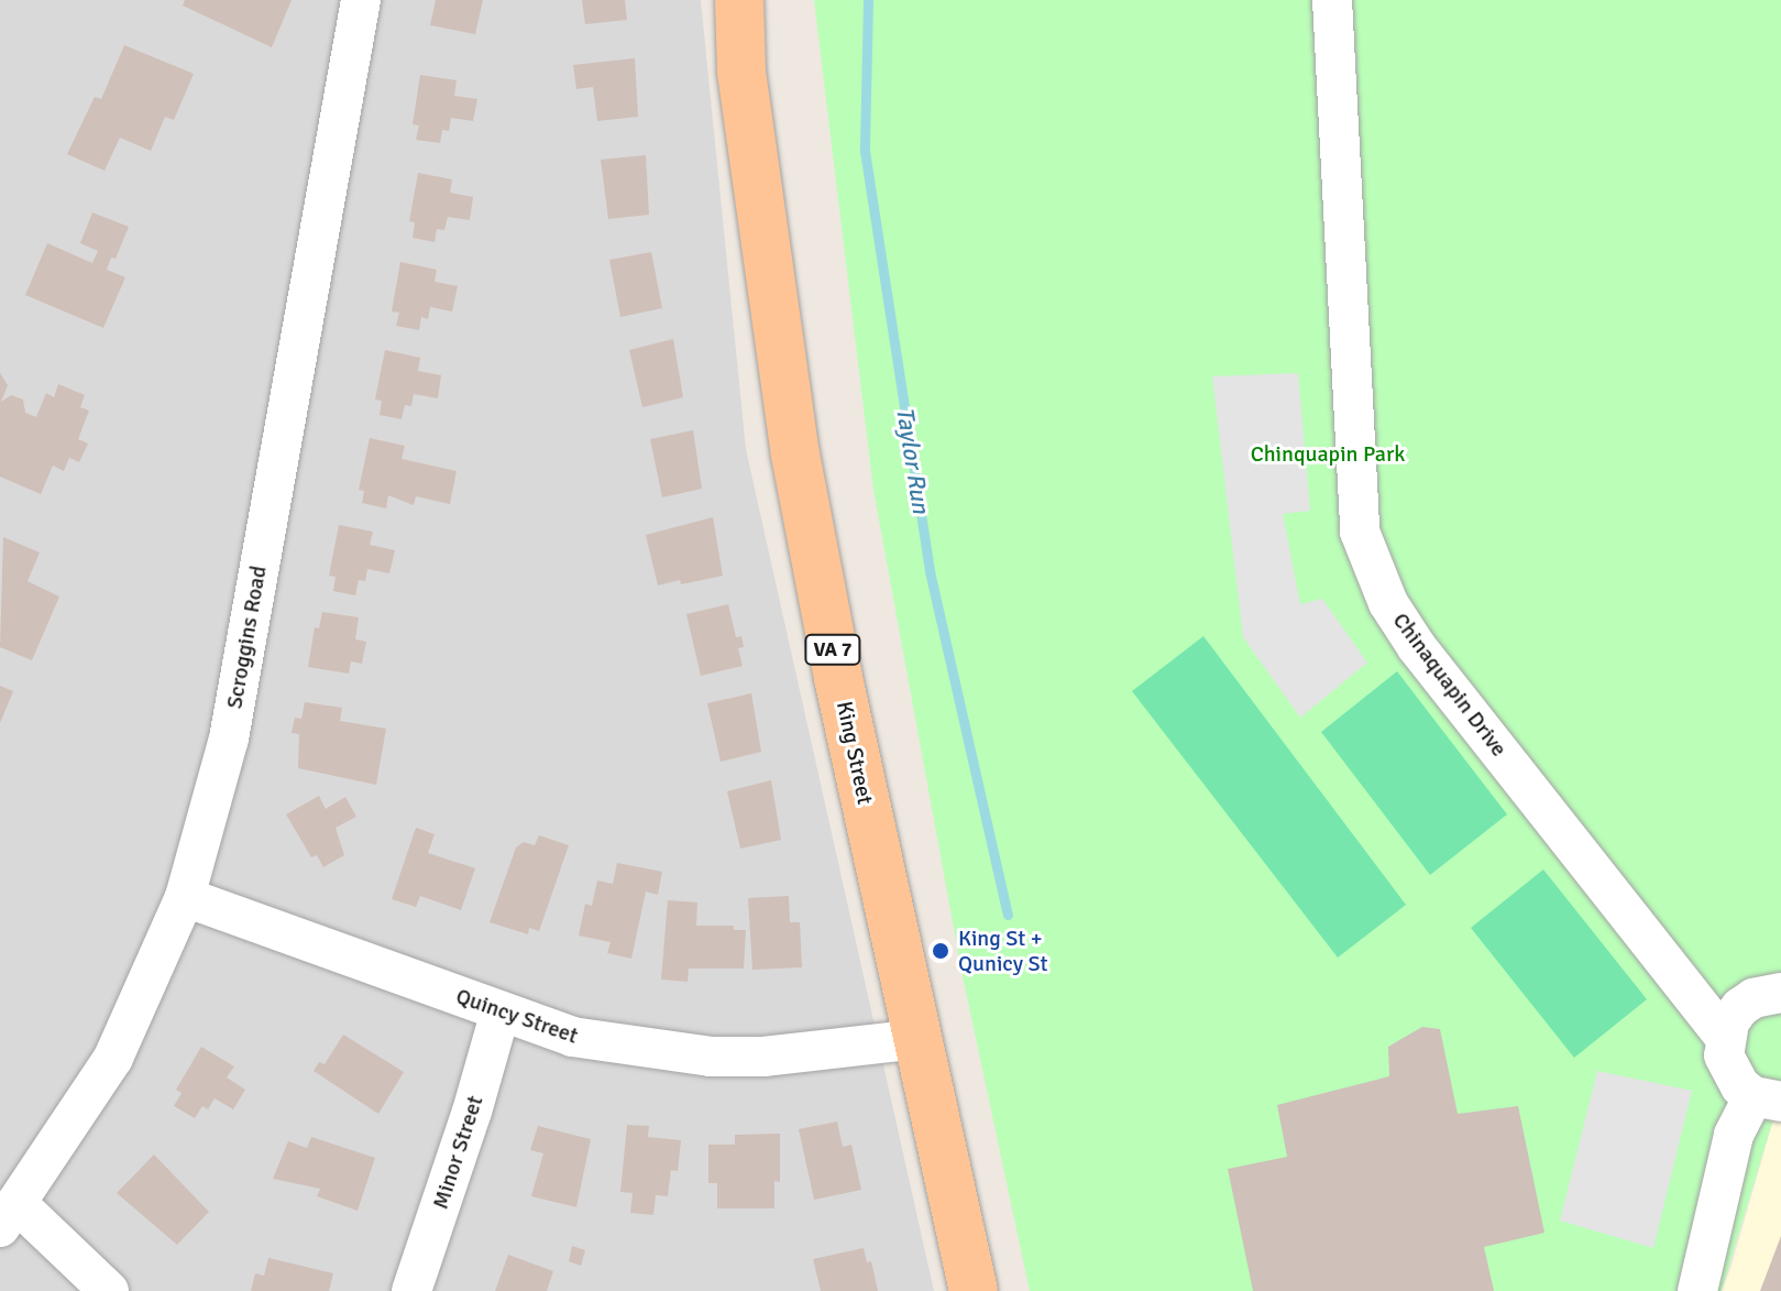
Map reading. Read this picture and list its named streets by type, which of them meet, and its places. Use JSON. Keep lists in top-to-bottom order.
{
  "streets": {
    "main road": ["VA 7", "King Street"],
    "street": [
      "Scroggins Road",
      "Chinaquapin Drive",
      "Quincy Street",
      "Minor Street"
    ]
  },
  "crossings": [
    ["Scroggins Road", "Quincy Street"],
    ["King Street", "Quincy Street"],
    ["Quincy Street", "Minor Street"]
  ],
  "water": ["Taylor Run"],
  "parks": ["Chinquapin Park"],
  "places": ["King St + Qunicy St"]
}
